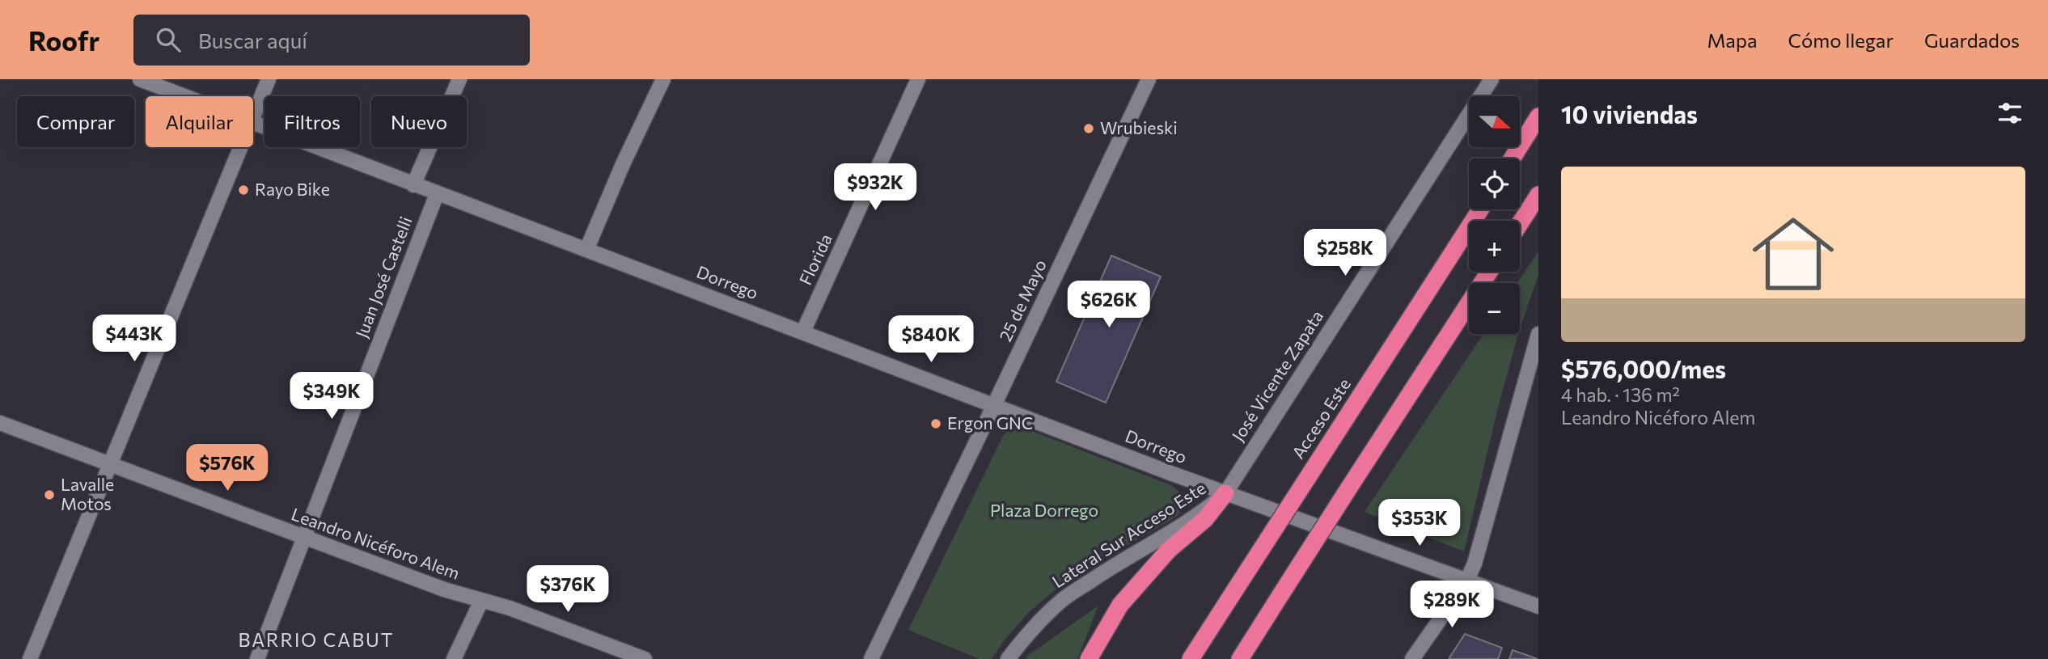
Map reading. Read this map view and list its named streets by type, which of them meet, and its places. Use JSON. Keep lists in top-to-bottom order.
{
  "streets": {
    "highway": ["Acceso Este"],
    "street": [
      "Florida",
      "Juan José Castelli",
      "Dorrego",
      "25 de Mayo",
      "José Vicente Zapata",
      "Lateral Sur Acceso Este",
      "Leandro Nicéforo Alem"
    ]
  },
  "crossings": [
    ["Florida", "Dorrego"],
    ["Juan José Castelli", "Dorrego"],
    ["Juan José Castelli", "Leandro Nicéforo Alem"],
    ["Dorrego", "25 de Mayo"],
    ["Dorrego", "José Vicente Zapata"],
    ["Dorrego", "Lateral Sur Acceso Este"],
    ["José Vicente Zapata", "Lateral Sur Acceso Este"]
  ],
  "districts": ["BARRIO CABUT"],
  "parks": ["Plaza Dorrego"],
  "places": [
    "Wrubieski",
    "Rayo Bike",
    "Ergon GNC",
    "Lavalle Motos"
  ],
  "north": "right",
  "page": {
    "header": "Roofr",
    "search": "Buscar aquí",
    "nav": ["Mapa", "Cómo llegar", "Guardados"],
    "heading": "10 viviendas",
    "map_buttons": ["+", "−"],
    "chip": [
      "Comprar",
      "Alquilar",
      "Filtros",
      "Nuevo"
    ],
    "list": [
      {
        "name": "$576,000/mes",
        "note": "4 hab. · 136 m² · Leandro Nicéforo Alem"
      }
    ],
    "price": [
      "$932K",
      "$258K",
      "$626K",
      "$443K",
      "$840K",
      "$349K",
      "$576K",
      "$353K",
      "$376K",
      "$289K"
    ]
  }
}
